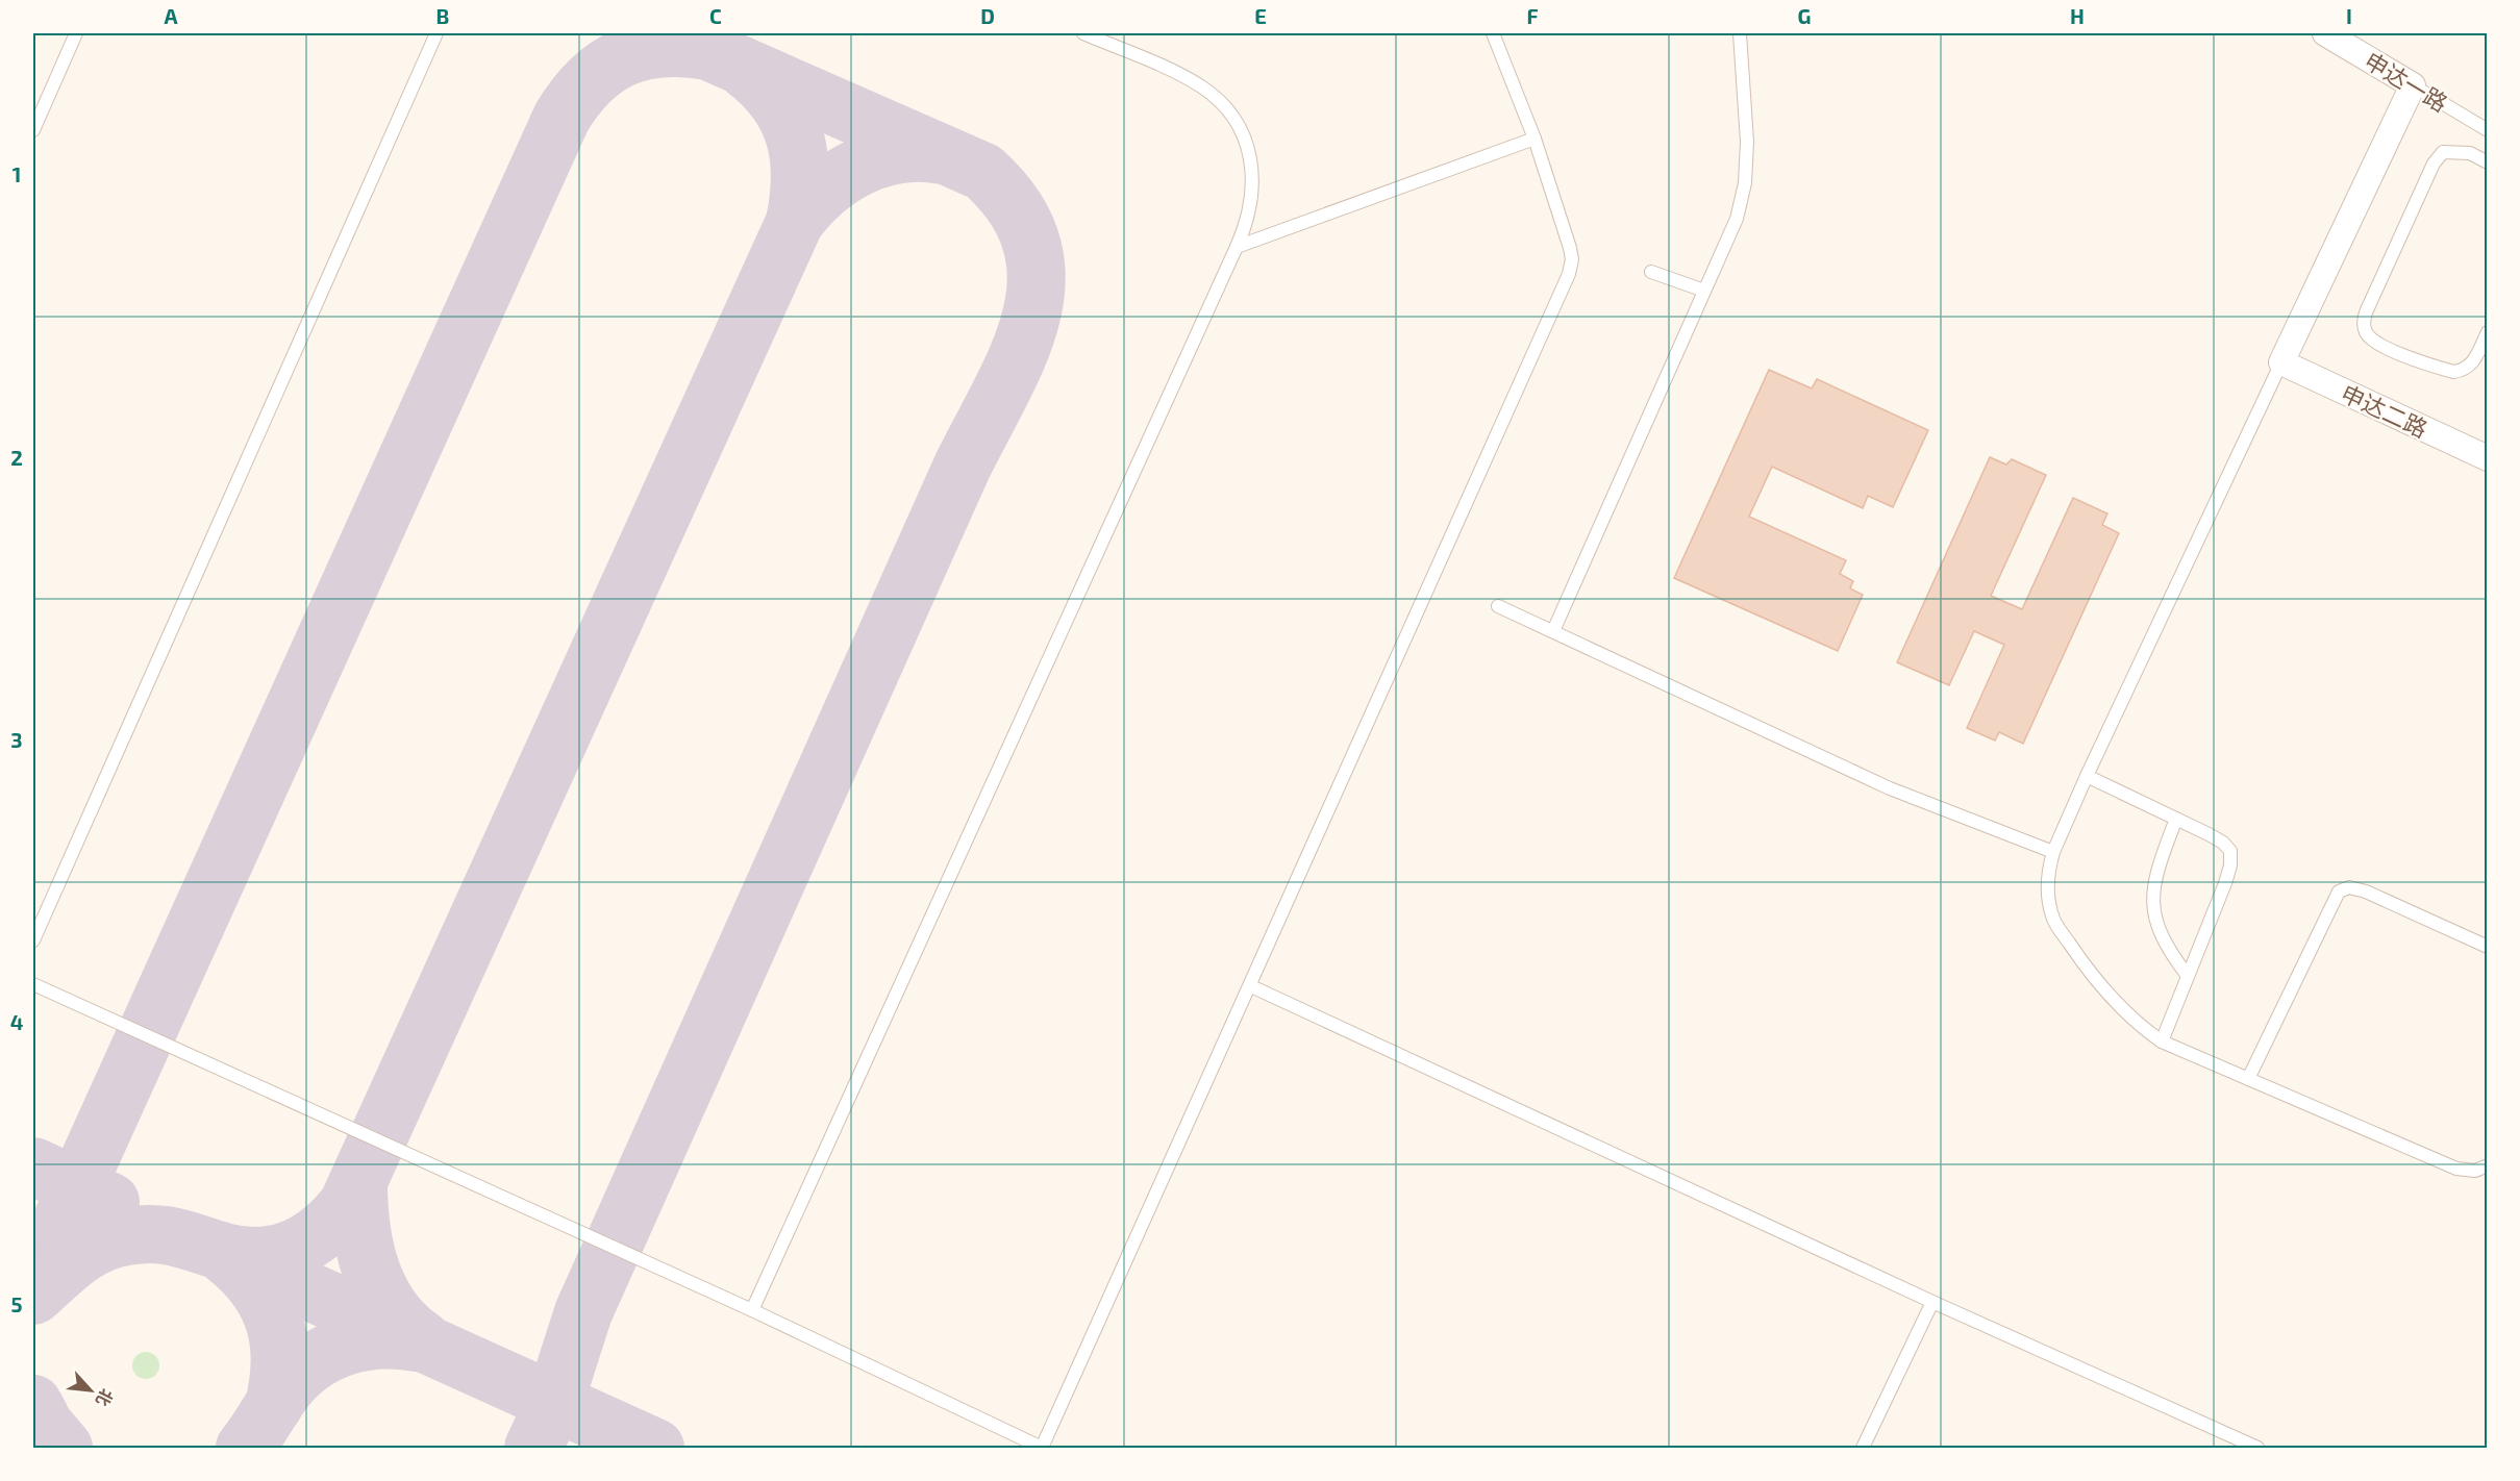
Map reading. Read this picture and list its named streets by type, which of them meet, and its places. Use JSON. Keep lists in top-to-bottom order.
{
  "streets": {
    "street": ["申达一路", "申达二路"]
  },
  "north": "bottom right",
  "grid": {
    "columns": [
      "A",
      "B",
      "C",
      "D",
      "E",
      "F",
      "G",
      "H",
      "I"
    ],
    "rows": [
      "1",
      "2",
      "3",
      "4",
      "5"
    ]
  }
}
